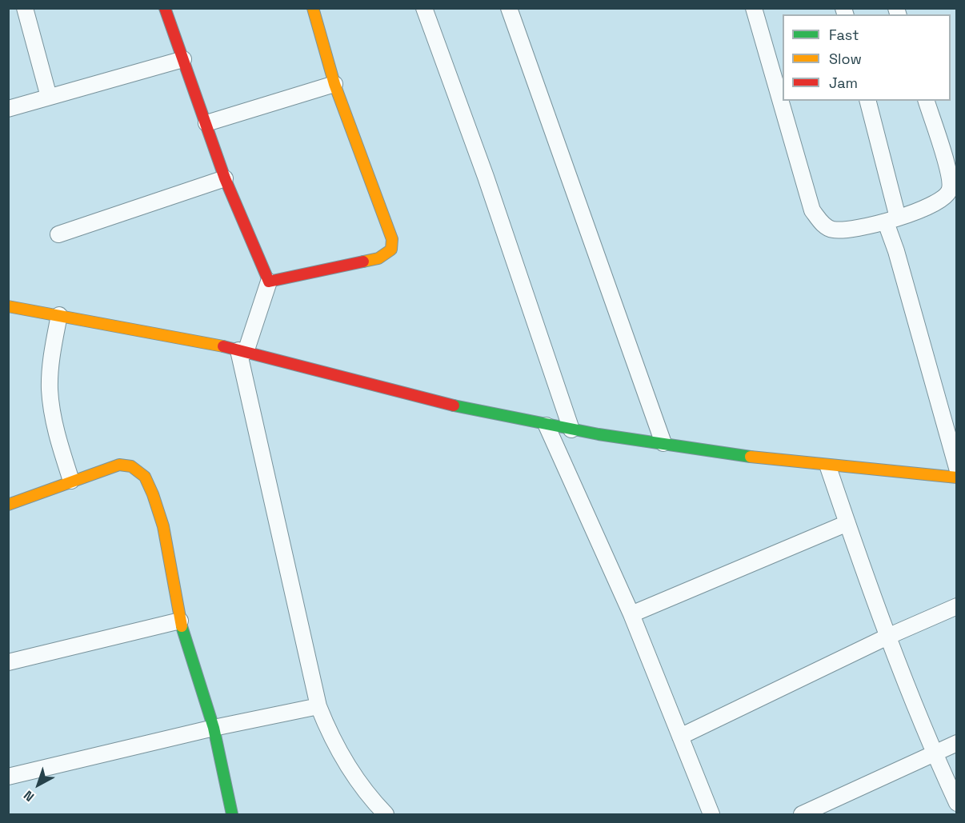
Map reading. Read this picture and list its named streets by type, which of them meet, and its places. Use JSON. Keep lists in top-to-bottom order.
{
  "legend": ["Fast", "Slow", "Jam"],
  "north": "bottom left"
}
